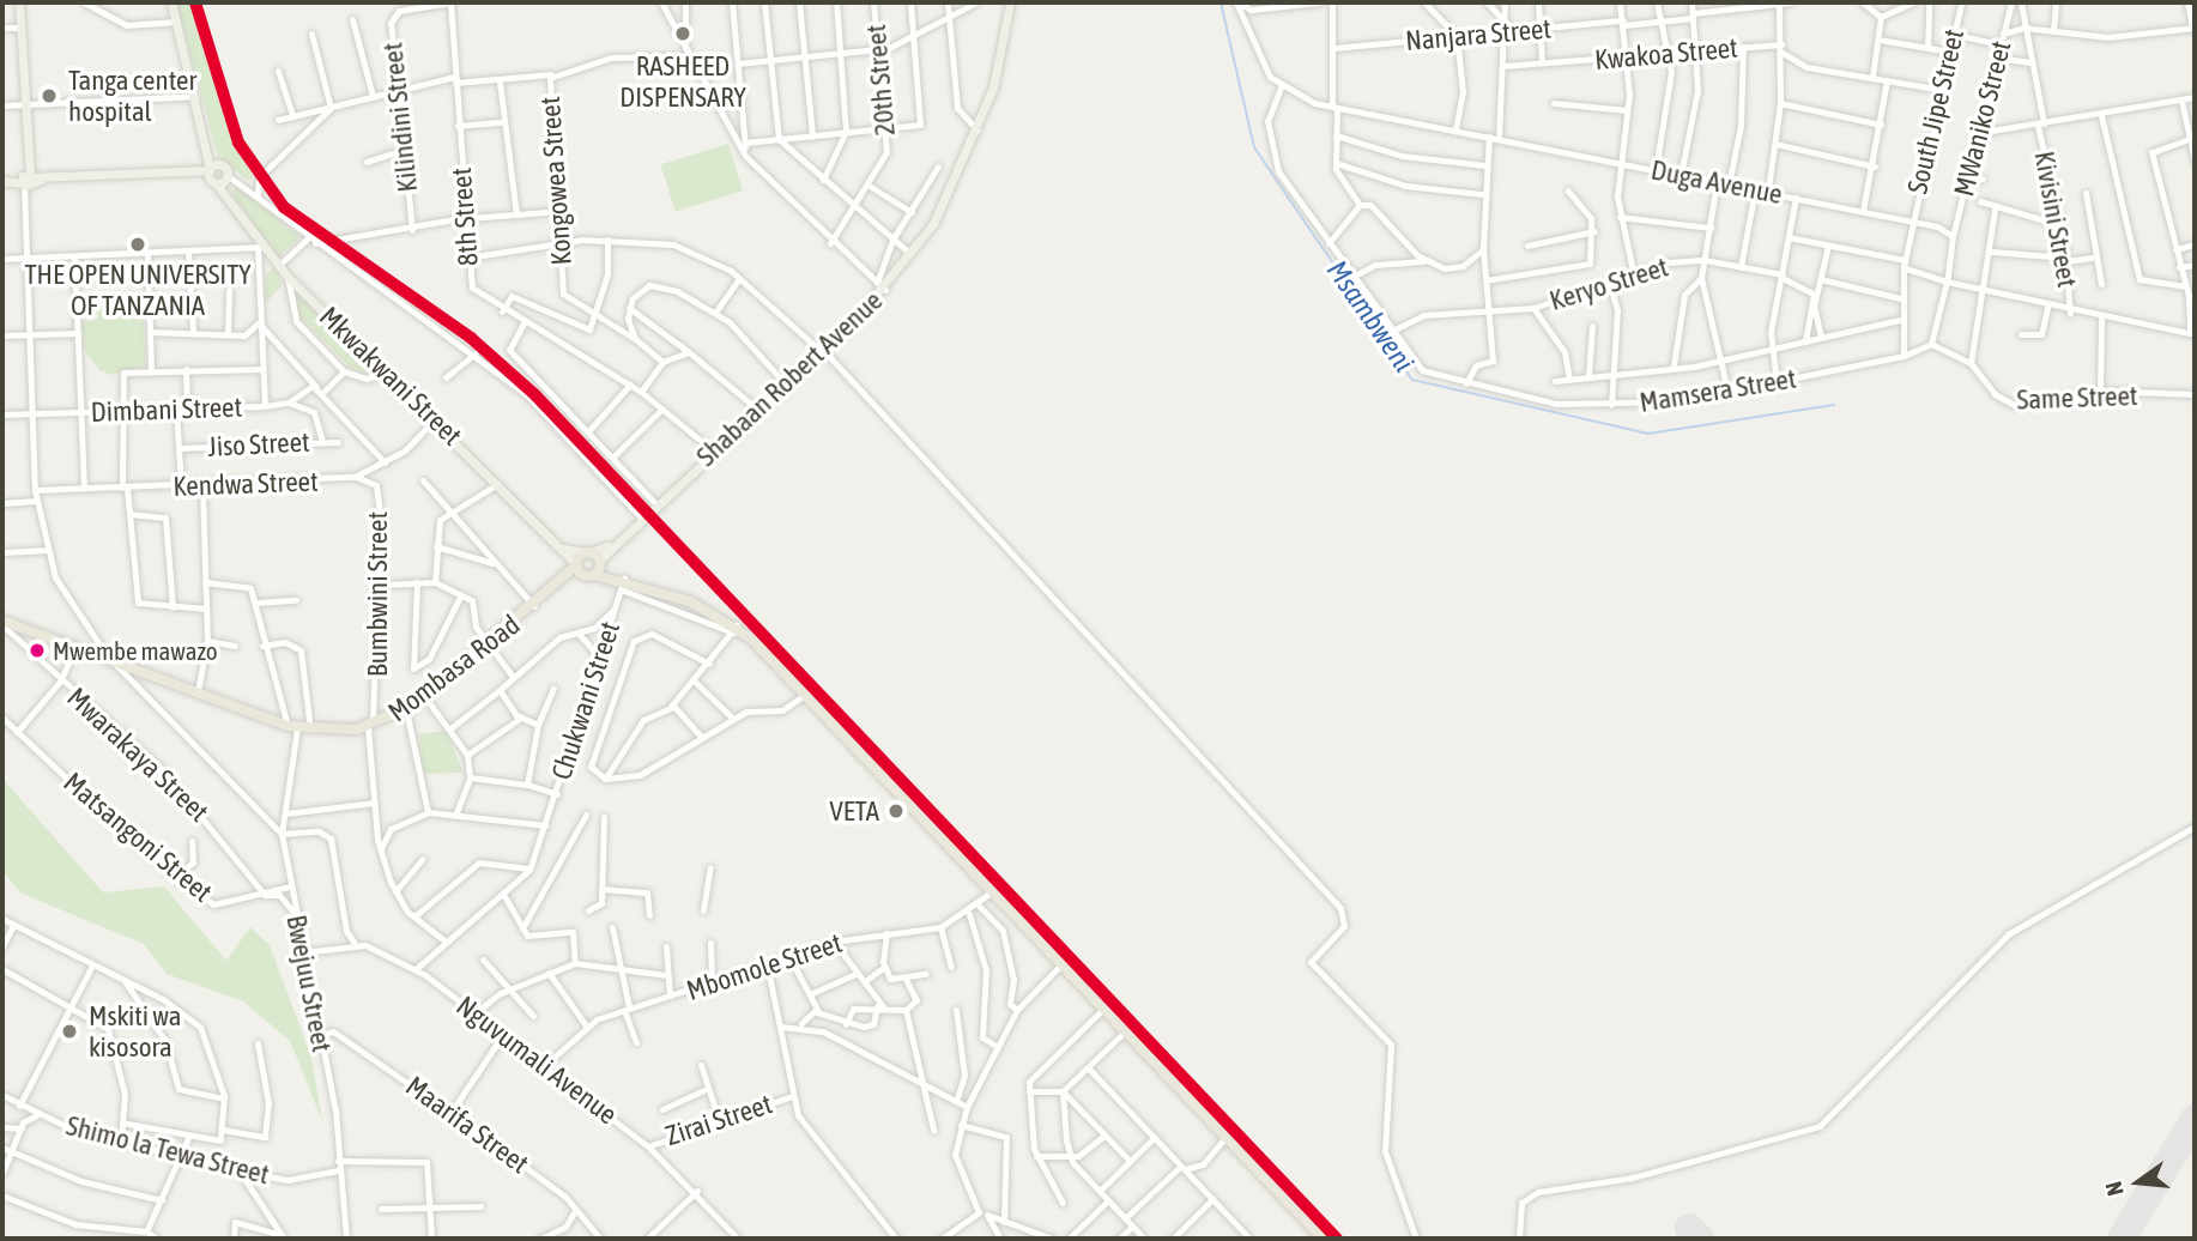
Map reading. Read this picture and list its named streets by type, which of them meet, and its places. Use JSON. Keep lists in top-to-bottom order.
{
  "streets": {
    "highway": ["Mombasa Road"],
    "main road": ["Mkwakwani Street", "Shabaan Robert Avenue"],
    "street": [
      "Nanjara Street",
      "Kwakoa Street",
      "20th Street",
      "South Jipe Street",
      "Kilindini Street",
      "MWaniko Street",
      "Kongowea Street",
      "Duga Avenue",
      "8th Street",
      "Kivisini Street",
      "Keryo Street",
      "Mamsera Street",
      "Same Street",
      "Dimbani Street",
      "Jiso Street",
      "Kendwa Street",
      "Bumbwini Street",
      "Chukwani Street",
      "Mwarakaya Street",
      "Matsangoni Street",
      "Mbomole Street",
      "Bwejuu Street",
      "Nguvumali Avenue",
      "Zirai Street",
      "Maarifa Street",
      "Shimo la Tewa Street"
    ]
  },
  "crossings": [
    ["South Jipe Street", "Duga Avenue"],
    ["South Jipe Street", "Mamsera Street"],
    ["Kilindini Street", "8th Street"],
    ["MWaniko Street", "Duga Avenue"],
    ["Duga Avenue", "Mamsera Street"],
    ["8th Street", "Shabaan Robert Avenue"],
    ["Keryo Street", "Mamsera Street"],
    ["Mkwakwani Street", "Kendwa Street"],
    ["Mkwakwani Street", "Mombasa Road"],
    ["Mamsera Street", "Same Street"],
    ["Kendwa Street", "Bumbwini Street"],
    ["Bumbwini Street", "Mombasa Road"],
    ["Mombasa Road", "Mwarakaya Street"],
    ["Mombasa Road", "Bwejuu Street"],
    ["Mwarakaya Street", "Matsangoni Street"],
    ["Mwarakaya Street", "Bwejuu Street"],
    ["Matsangoni Street", "Bwejuu Street"],
    ["Mbomole Street", "Nguvumali Avenue"],
    ["Bwejuu Street", "Maarifa Street"],
    ["Bwejuu Street", "Shimo la Tewa Street"],
    ["Nguvumali Avenue", "Zirai Street"]
  ],
  "water": ["Msambweni"],
  "places": [
    "RASHEED DISPENSARY",
    "Tanga center hospital",
    "THE OPEN UNIVERSITY OF TANZANIA",
    "Mwembe mawazo",
    "VETA",
    "Mskiti wa kisosora"
  ],
  "north": "left"
}
